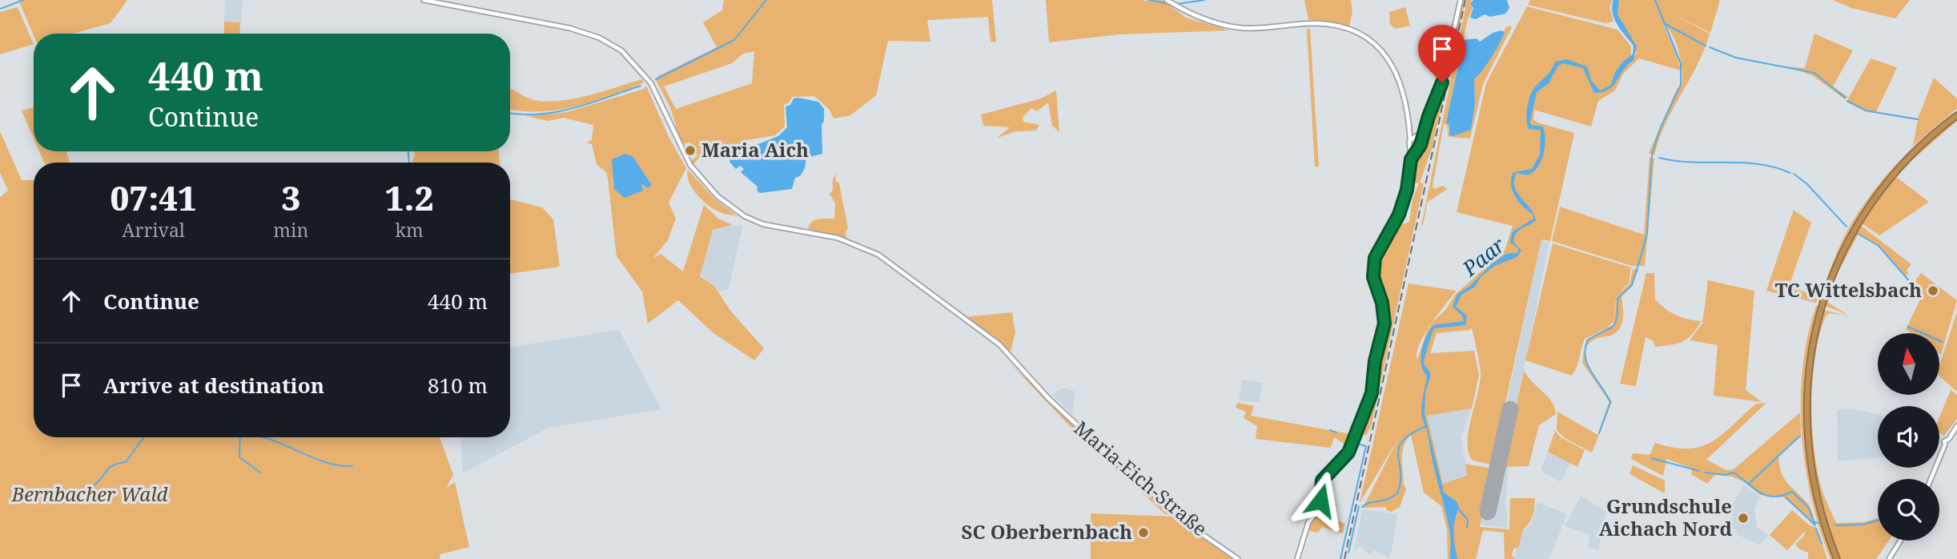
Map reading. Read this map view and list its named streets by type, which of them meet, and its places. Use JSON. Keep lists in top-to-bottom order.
{
  "streets": {
    "main road": ["Maria-Eich-Straße"]
  },
  "water": ["Paar"],
  "parks": ["Bernbacher Wald"],
  "places": [
    "Maria Aich",
    "TC Wittelsbach",
    "Grundschule Aichach Nord",
    "SC Oberbernbach"
  ],
  "north": "top",
  "page": {
    "turn": ["440 m", "Continue"],
    "eta": [
      "07:41",
      "Arrival",
      "3",
      "min",
      "1.2",
      "km"
    ],
    "list": [
      {
        "name": "Continue",
        "value": "440 m"
      },
      {
        "name": "Arrive at destination",
        "value": "810 m"
      }
    ]
  }
}
